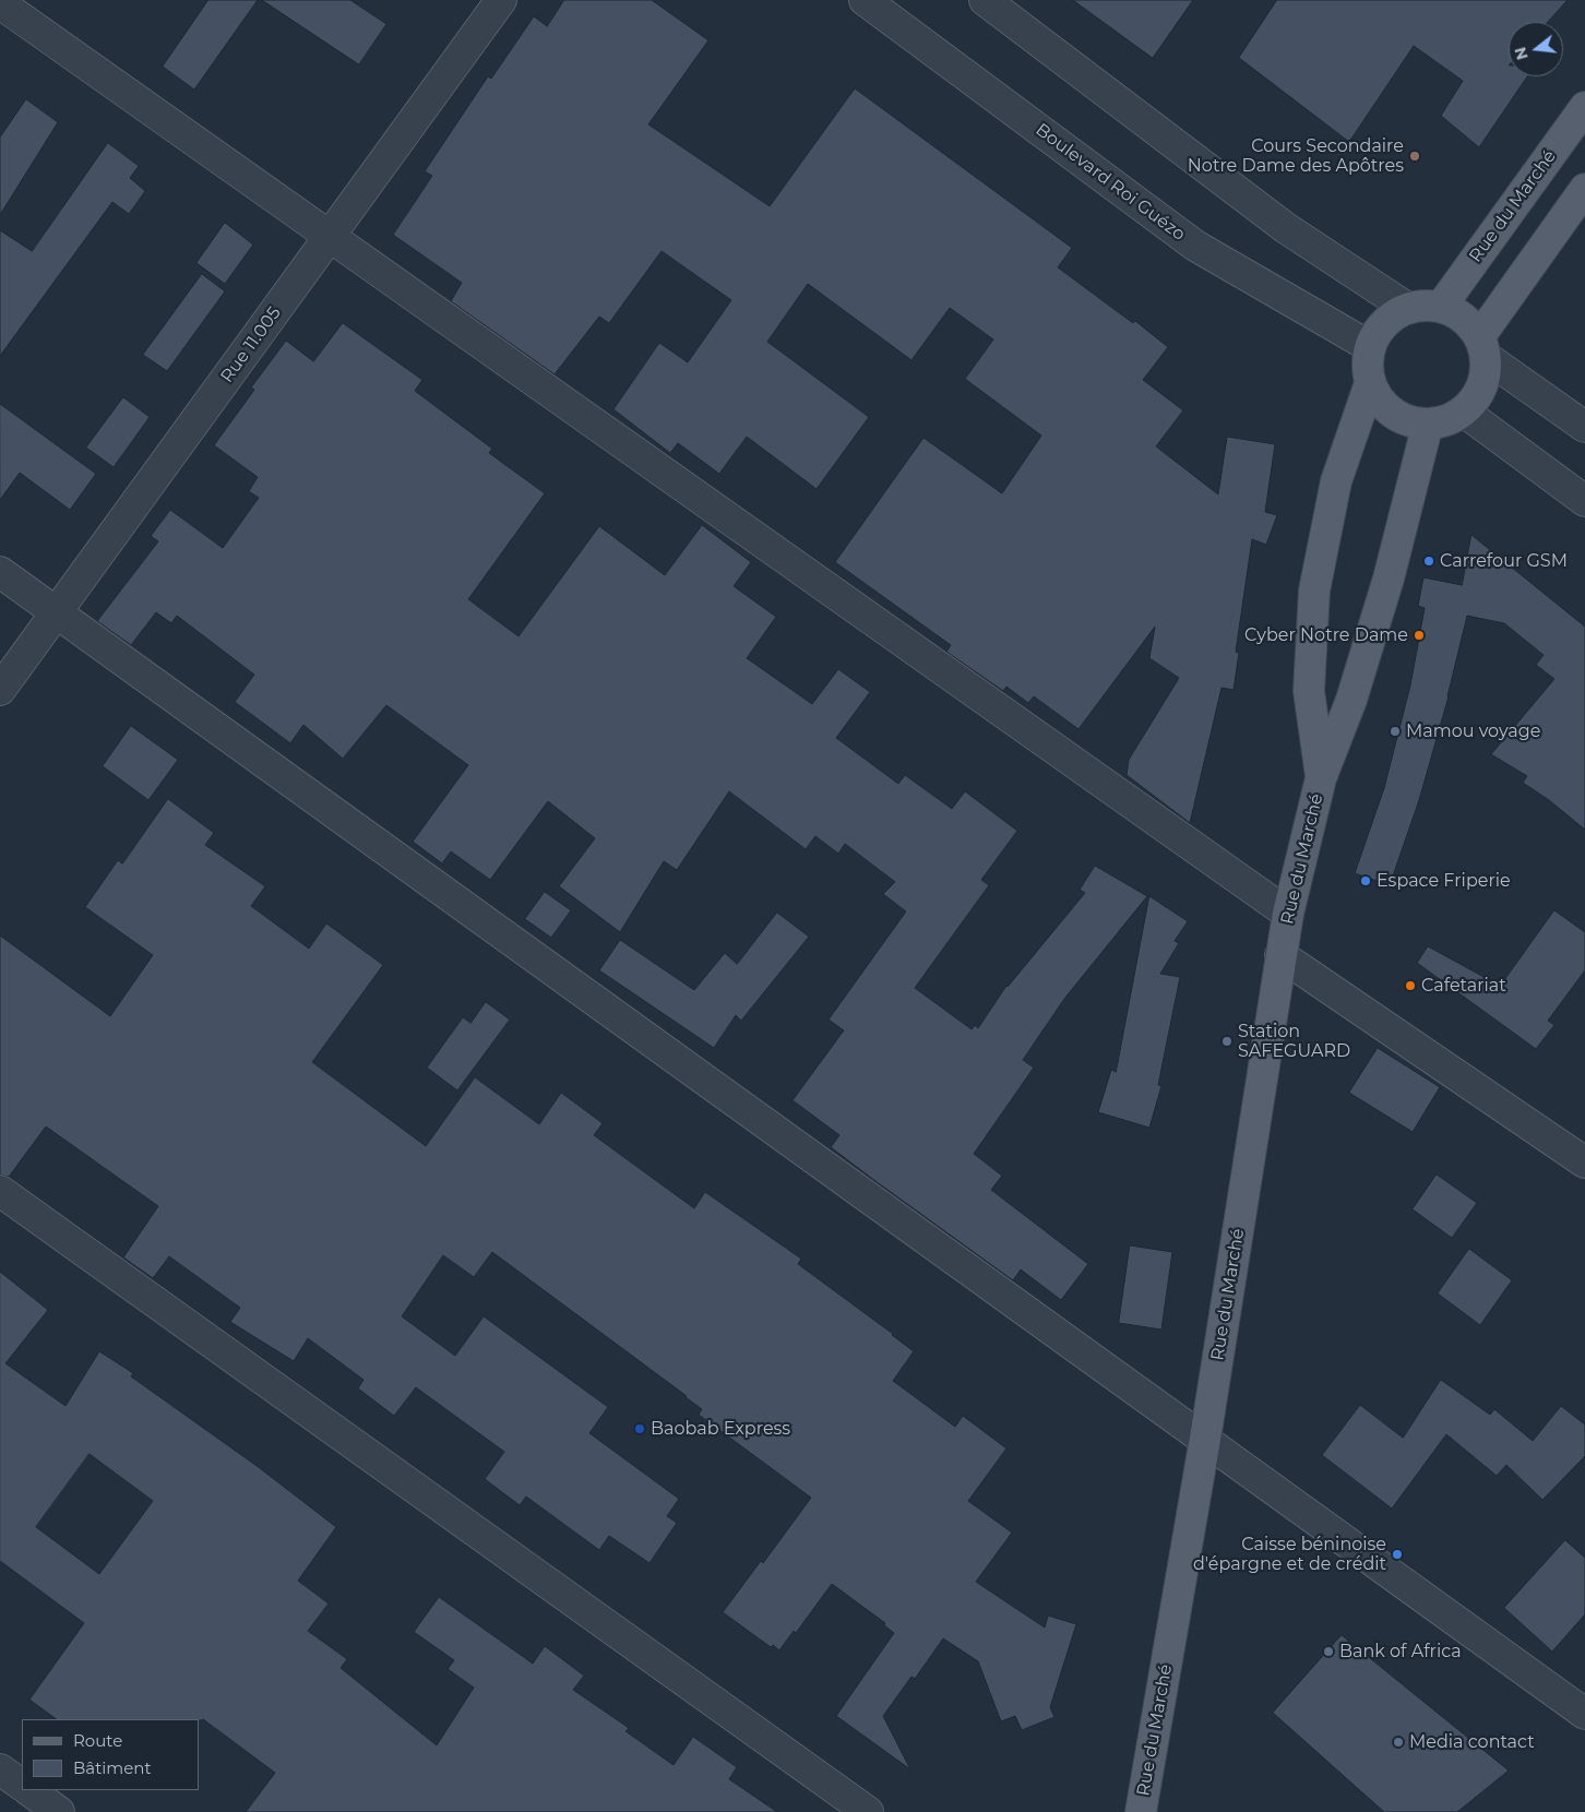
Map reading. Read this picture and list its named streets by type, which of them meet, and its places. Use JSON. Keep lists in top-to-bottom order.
{
  "streets": {
    "main road": ["Rue du Marché"],
    "street": ["Boulevard Roi Guézo", "Rue 11.005"]
  },
  "crossings": [
    ["Boulevard Roi Guézo", "Rue du Marché"]
  ],
  "places": [
    "Cours Secondaire Notre Dame des Apôtres",
    "Carrefour GSM",
    "Cyber Notre Dame",
    "Mamou voyage",
    "Espace Friperie",
    "Cafetariat",
    "Station SAFEGUARD",
    "Baobab Express",
    "Caisse béninoise d'épargne et de crédit",
    "Bank of Africa",
    "Media contact"
  ],
  "legend": ["Route", "Bâtiment"],
  "north": "left"
}
